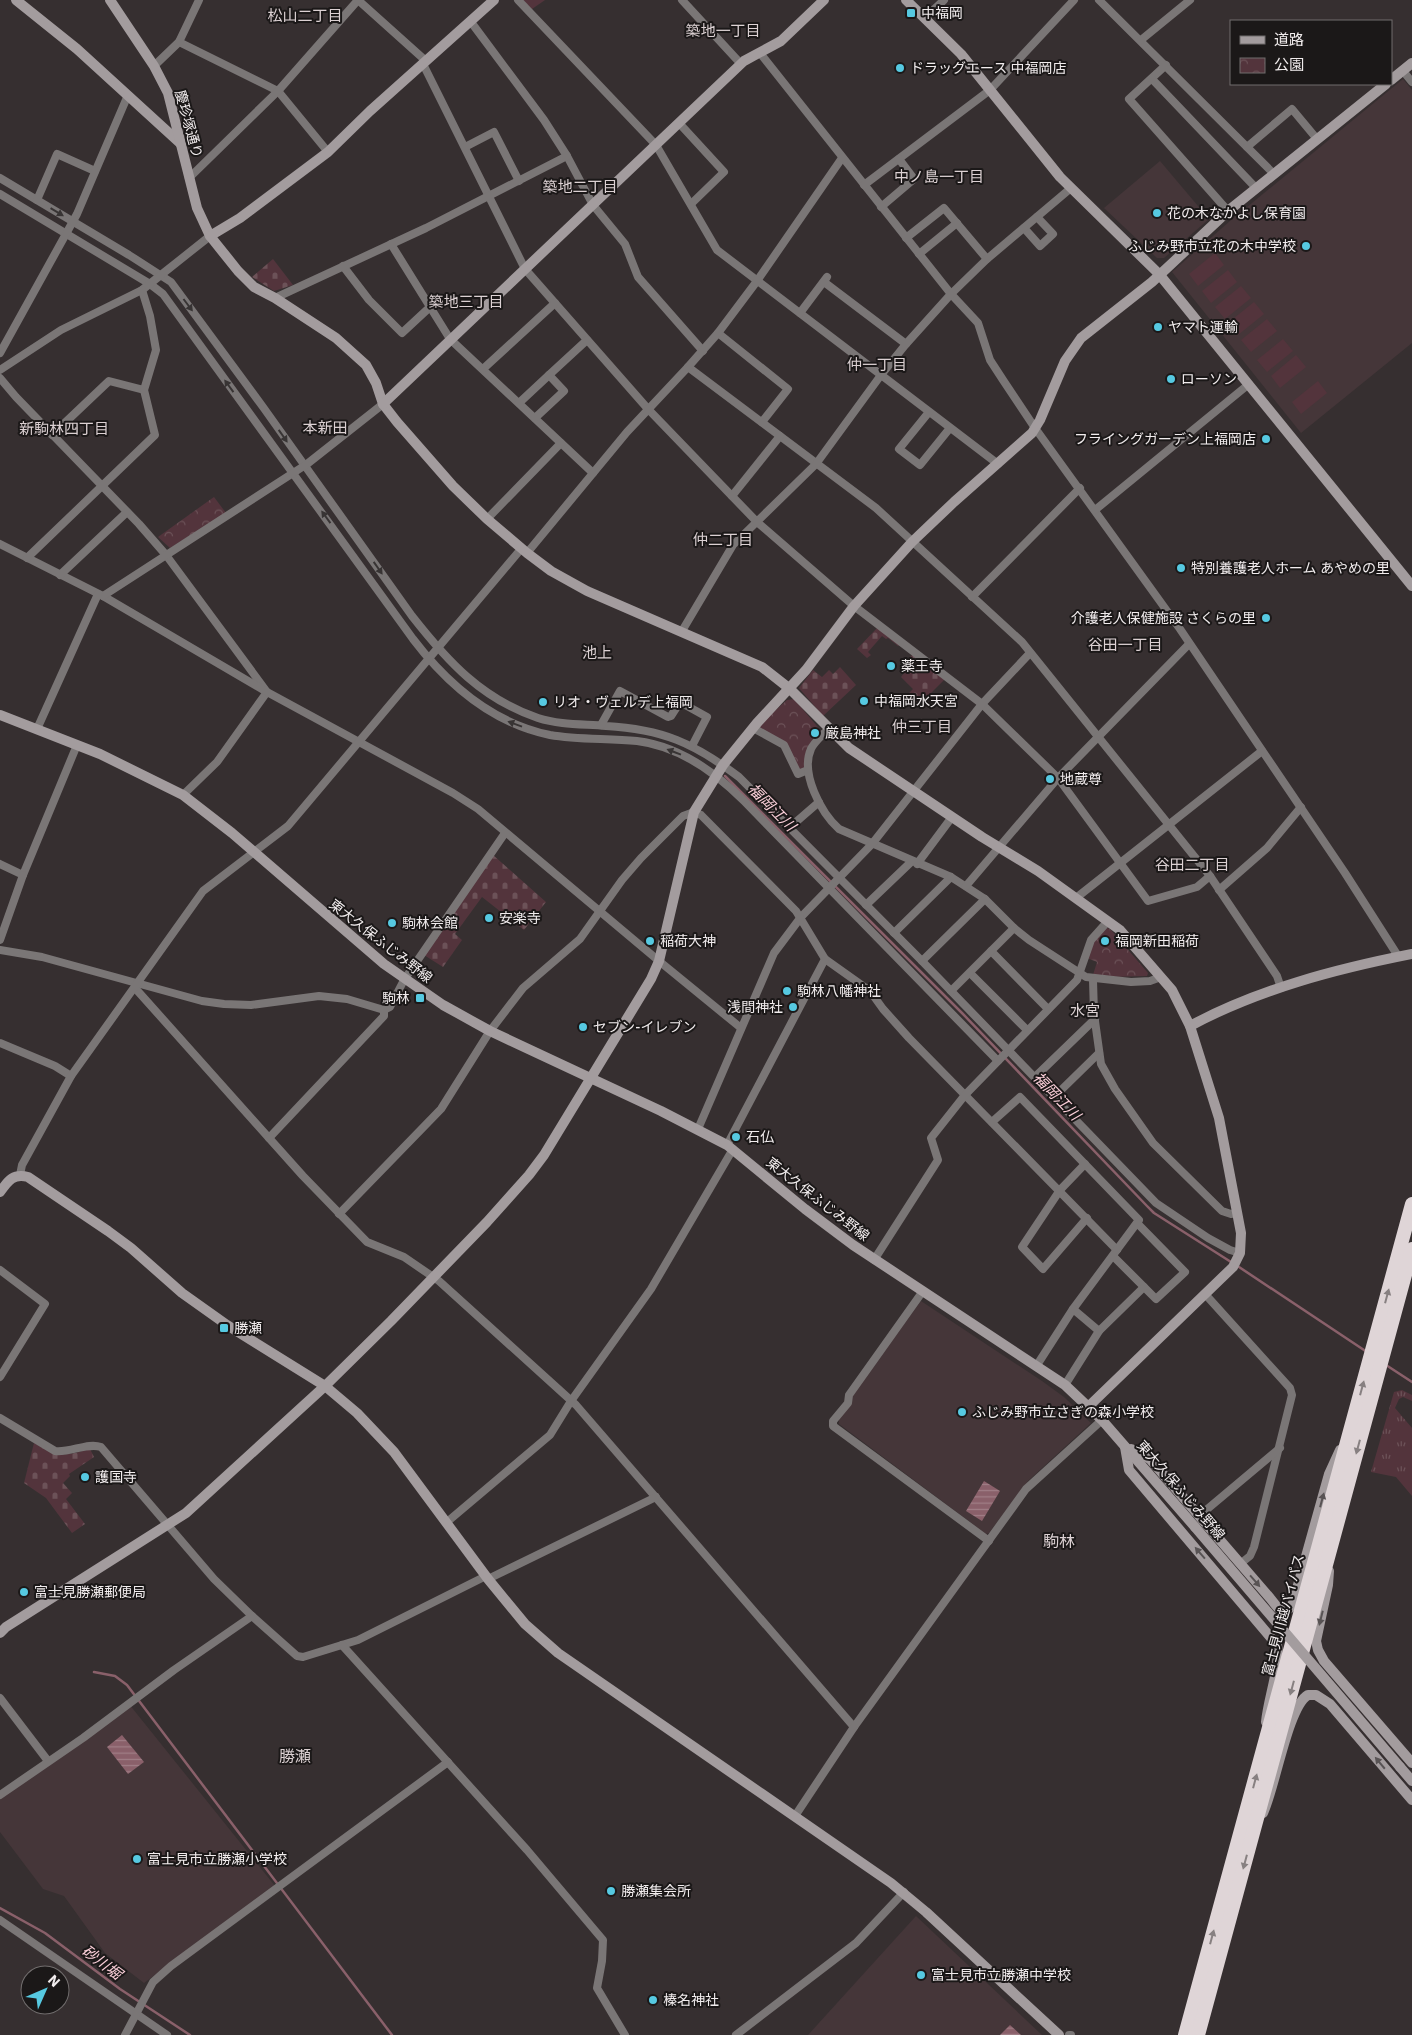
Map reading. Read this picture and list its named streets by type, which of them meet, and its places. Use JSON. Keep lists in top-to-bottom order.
{
  "streets": {
    "highway": ["富士見川越バイパス"],
    "street": ["慶珍塚通り", "東大久保ふじみ野線"]
  },
  "districts": [
    "松山二丁目",
    "築地一丁目",
    "中ノ島一丁目",
    "築地二丁目",
    "築地三丁目",
    "仲一丁目",
    "本新田",
    "新駒林四丁目",
    "仲二丁目",
    "谷田一丁目",
    "池上",
    "仲三丁目",
    "谷田二丁目",
    "水宮",
    "駒林",
    "勝瀬"
  ],
  "water": ["福岡江川", "砂川堀"],
  "places": {
    "transit": ["中福岡", "駒林", "勝瀬"],
    "other": [
      "ドラッグエース 中福岡店",
      "花の木なかよし保育園",
      "ふじみ野市立花の木中学校",
      "ヤマト運輸",
      "ローソン",
      "フライングガーデン上福岡店",
      "特別養護老人ホーム あやめの里",
      "介護老人保健施設 さくらの里",
      "薬王寺",
      "中福岡水天宮",
      "リオ・ヴェルデ上福岡",
      "厳島神社",
      "地蔵尊",
      "安楽寺",
      "駒林会館",
      "稲荷大神",
      "福岡新田稲荷",
      "駒林八幡神社",
      "浅間神社",
      "セブン-イレブン",
      "石仏",
      "ふじみ野市立さぎの森小学校",
      "護国寺",
      "富士見勝瀬郵便局",
      "富士見市立勝瀬小学校",
      "勝瀬集会所",
      "富士見市立勝瀬中学校",
      "榛名神社"
    ]
  },
  "legend": ["道路", "公園"],
  "north": "top right"
}
